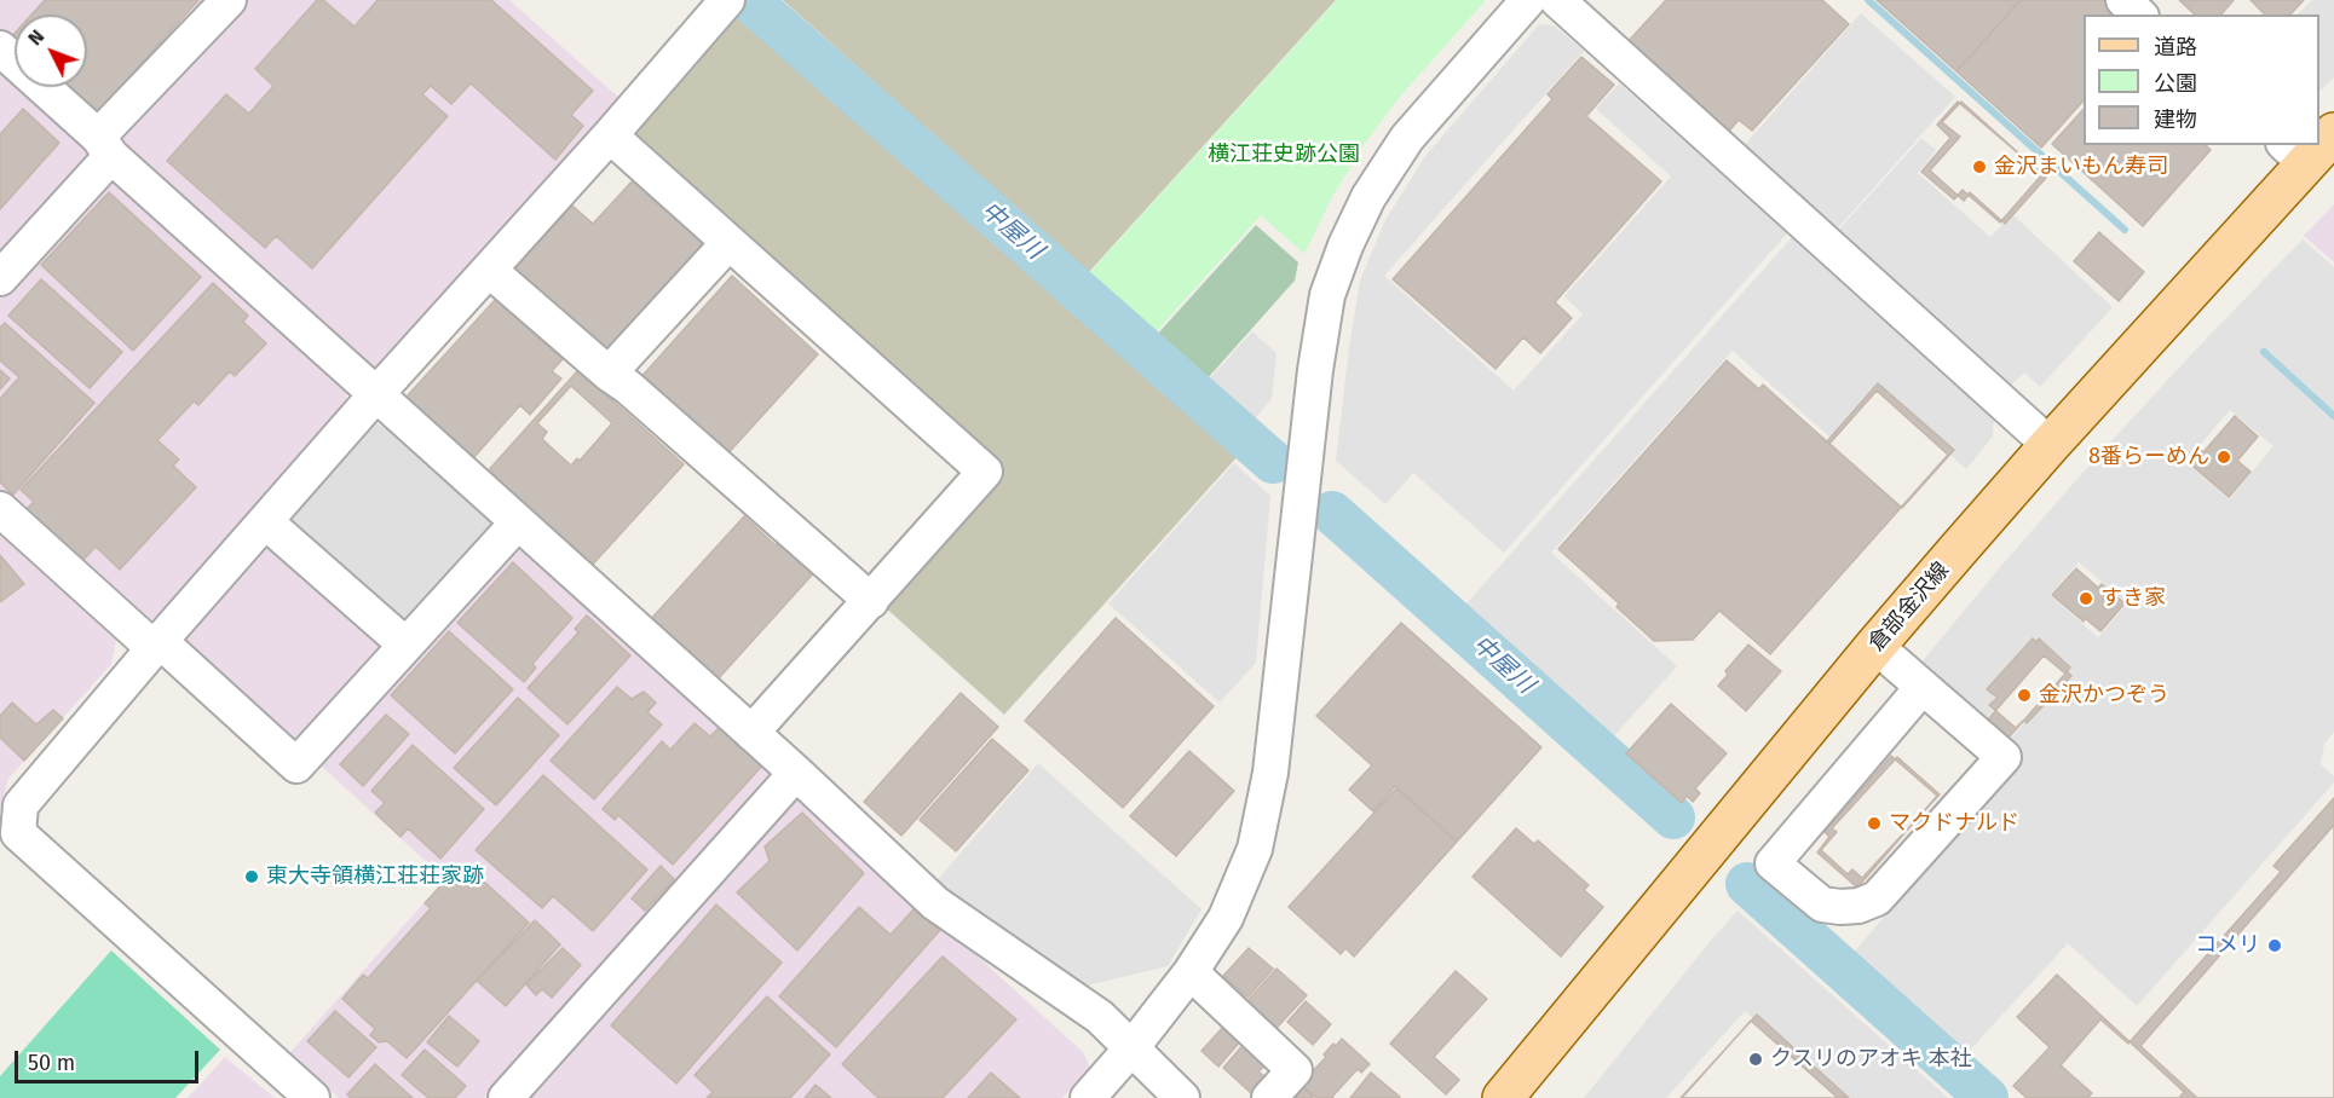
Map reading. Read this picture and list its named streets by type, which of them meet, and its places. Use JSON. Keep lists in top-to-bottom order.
{
  "streets": {
    "main road": ["倉部金沢線"]
  },
  "water": ["中屋川"],
  "parks": ["横江荘史跡公園"],
  "places": [
    "金沢まいもん寿司",
    "8番らーめん",
    "すき家",
    "金沢かつぞう",
    "マクドナルド",
    "東大寺領横江荘荘家跡",
    "コメリ",
    "クスリのアオキ 本社"
  ],
  "legend": ["道路", "公園", "建物"],
  "scale_bar": "50 m",
  "north": "top left"
}
